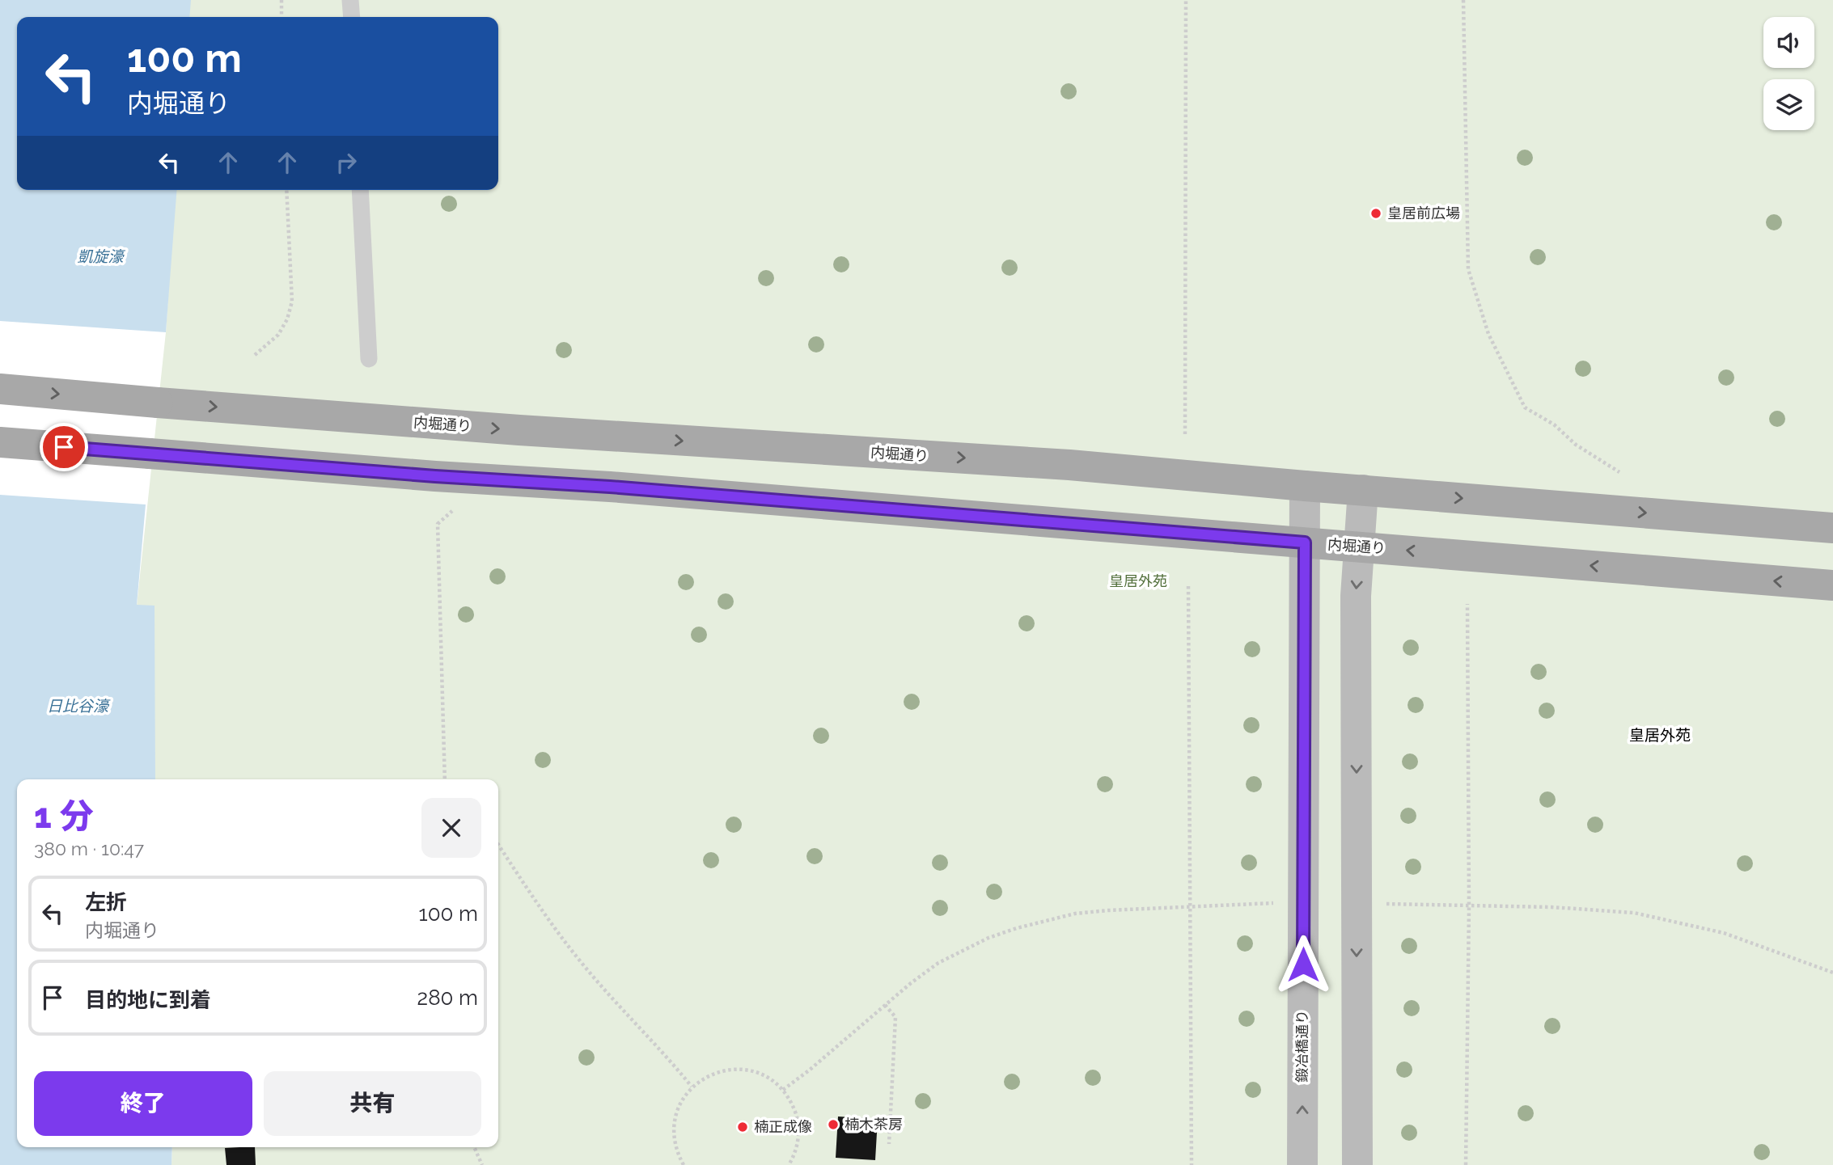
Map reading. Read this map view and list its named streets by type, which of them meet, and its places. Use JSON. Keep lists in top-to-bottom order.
{
  "streets": {
    "main road": ["内堀通り", "鍛冶橋通り"]
  },
  "crossings": [
    ["内堀通り", "鍛冶橋通り"]
  ],
  "districts": ["皇居外苑"],
  "water": ["凱旋濠", "日比谷濠"],
  "parks": ["皇居外苑"],
  "places": ["皇居前広場", "楠木茶房", "楠正成像"],
  "page": {
    "turn": ["100 m", "内堀通り"],
    "heading": ["1 分", "380 m · 10:47"],
    "list": [
      {
        "name": "左折",
        "note": "内堀通り",
        "value": "100 m"
      },
      {
        "name": "目的地に到着",
        "value": "280 m"
      }
    ],
    "buttons": ["終了", "共有"]
  }
}
